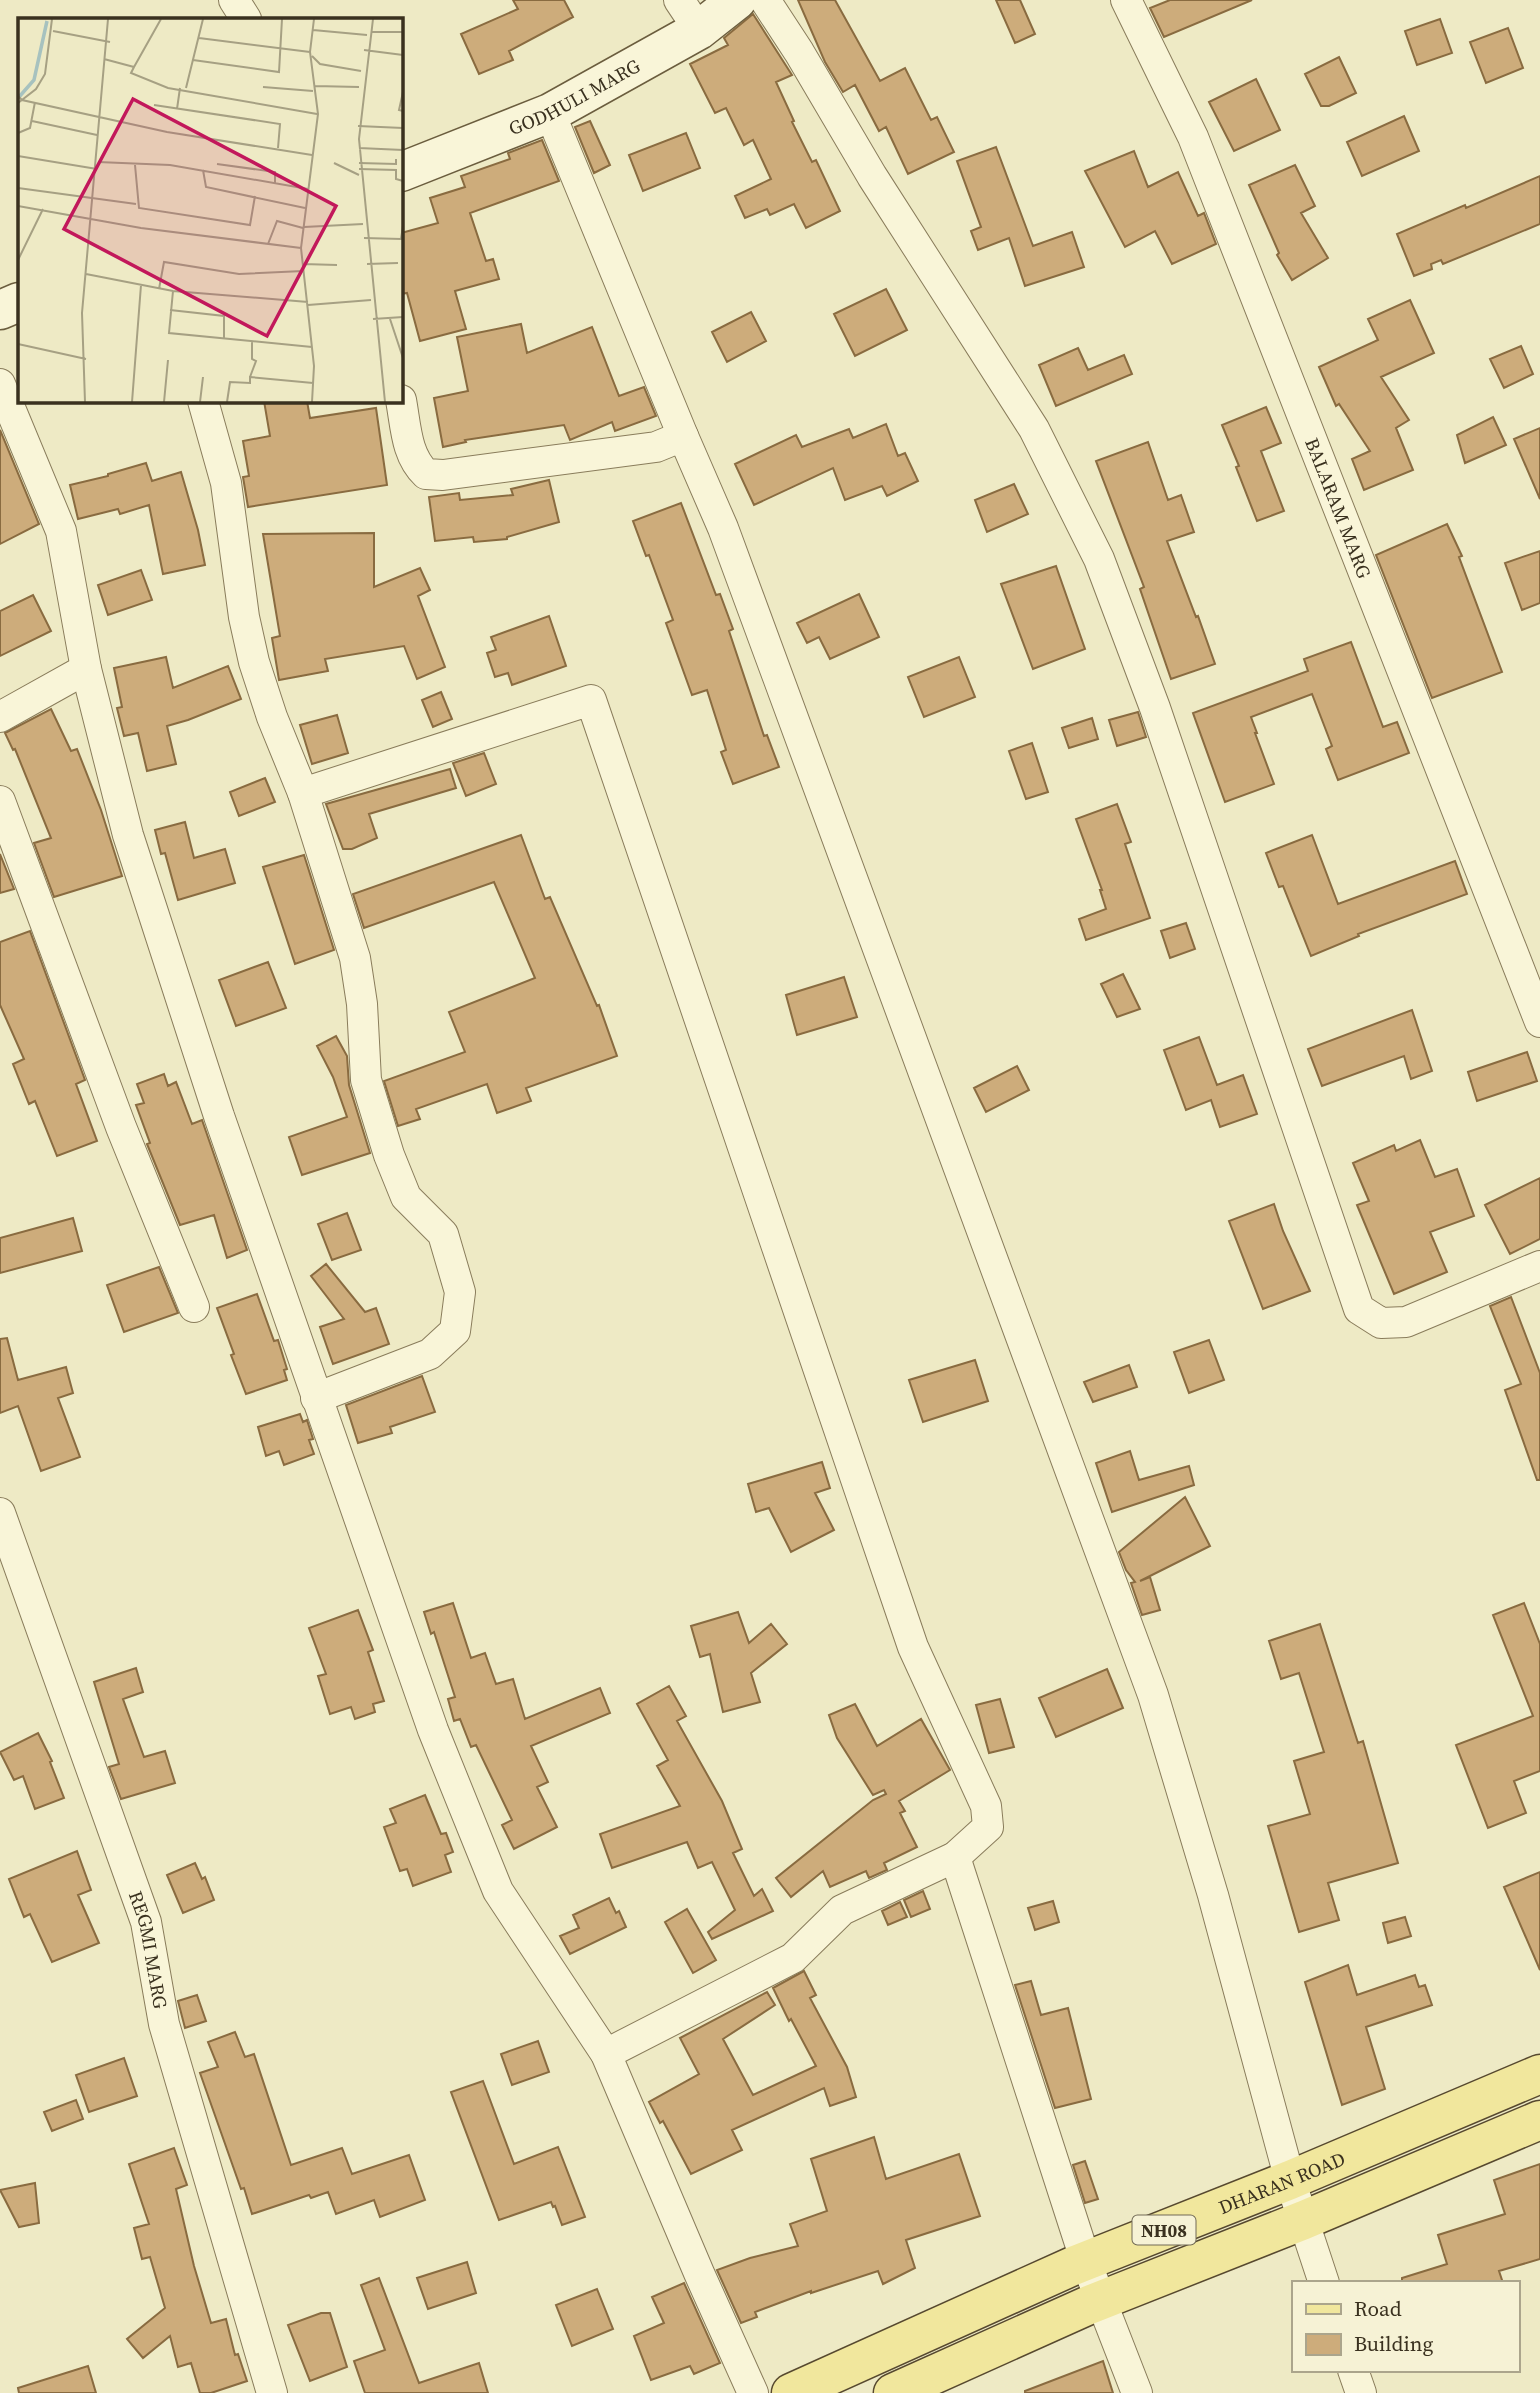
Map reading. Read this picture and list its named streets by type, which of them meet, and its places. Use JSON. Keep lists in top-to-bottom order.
{
  "streets": {
    "main road": ["GODHULI MARG", "DHARAN ROAD", "NH08"],
    "street": ["BALARAM MARG", "REGMI MARG"]
  },
  "legend": ["Road", "Building"]
}
